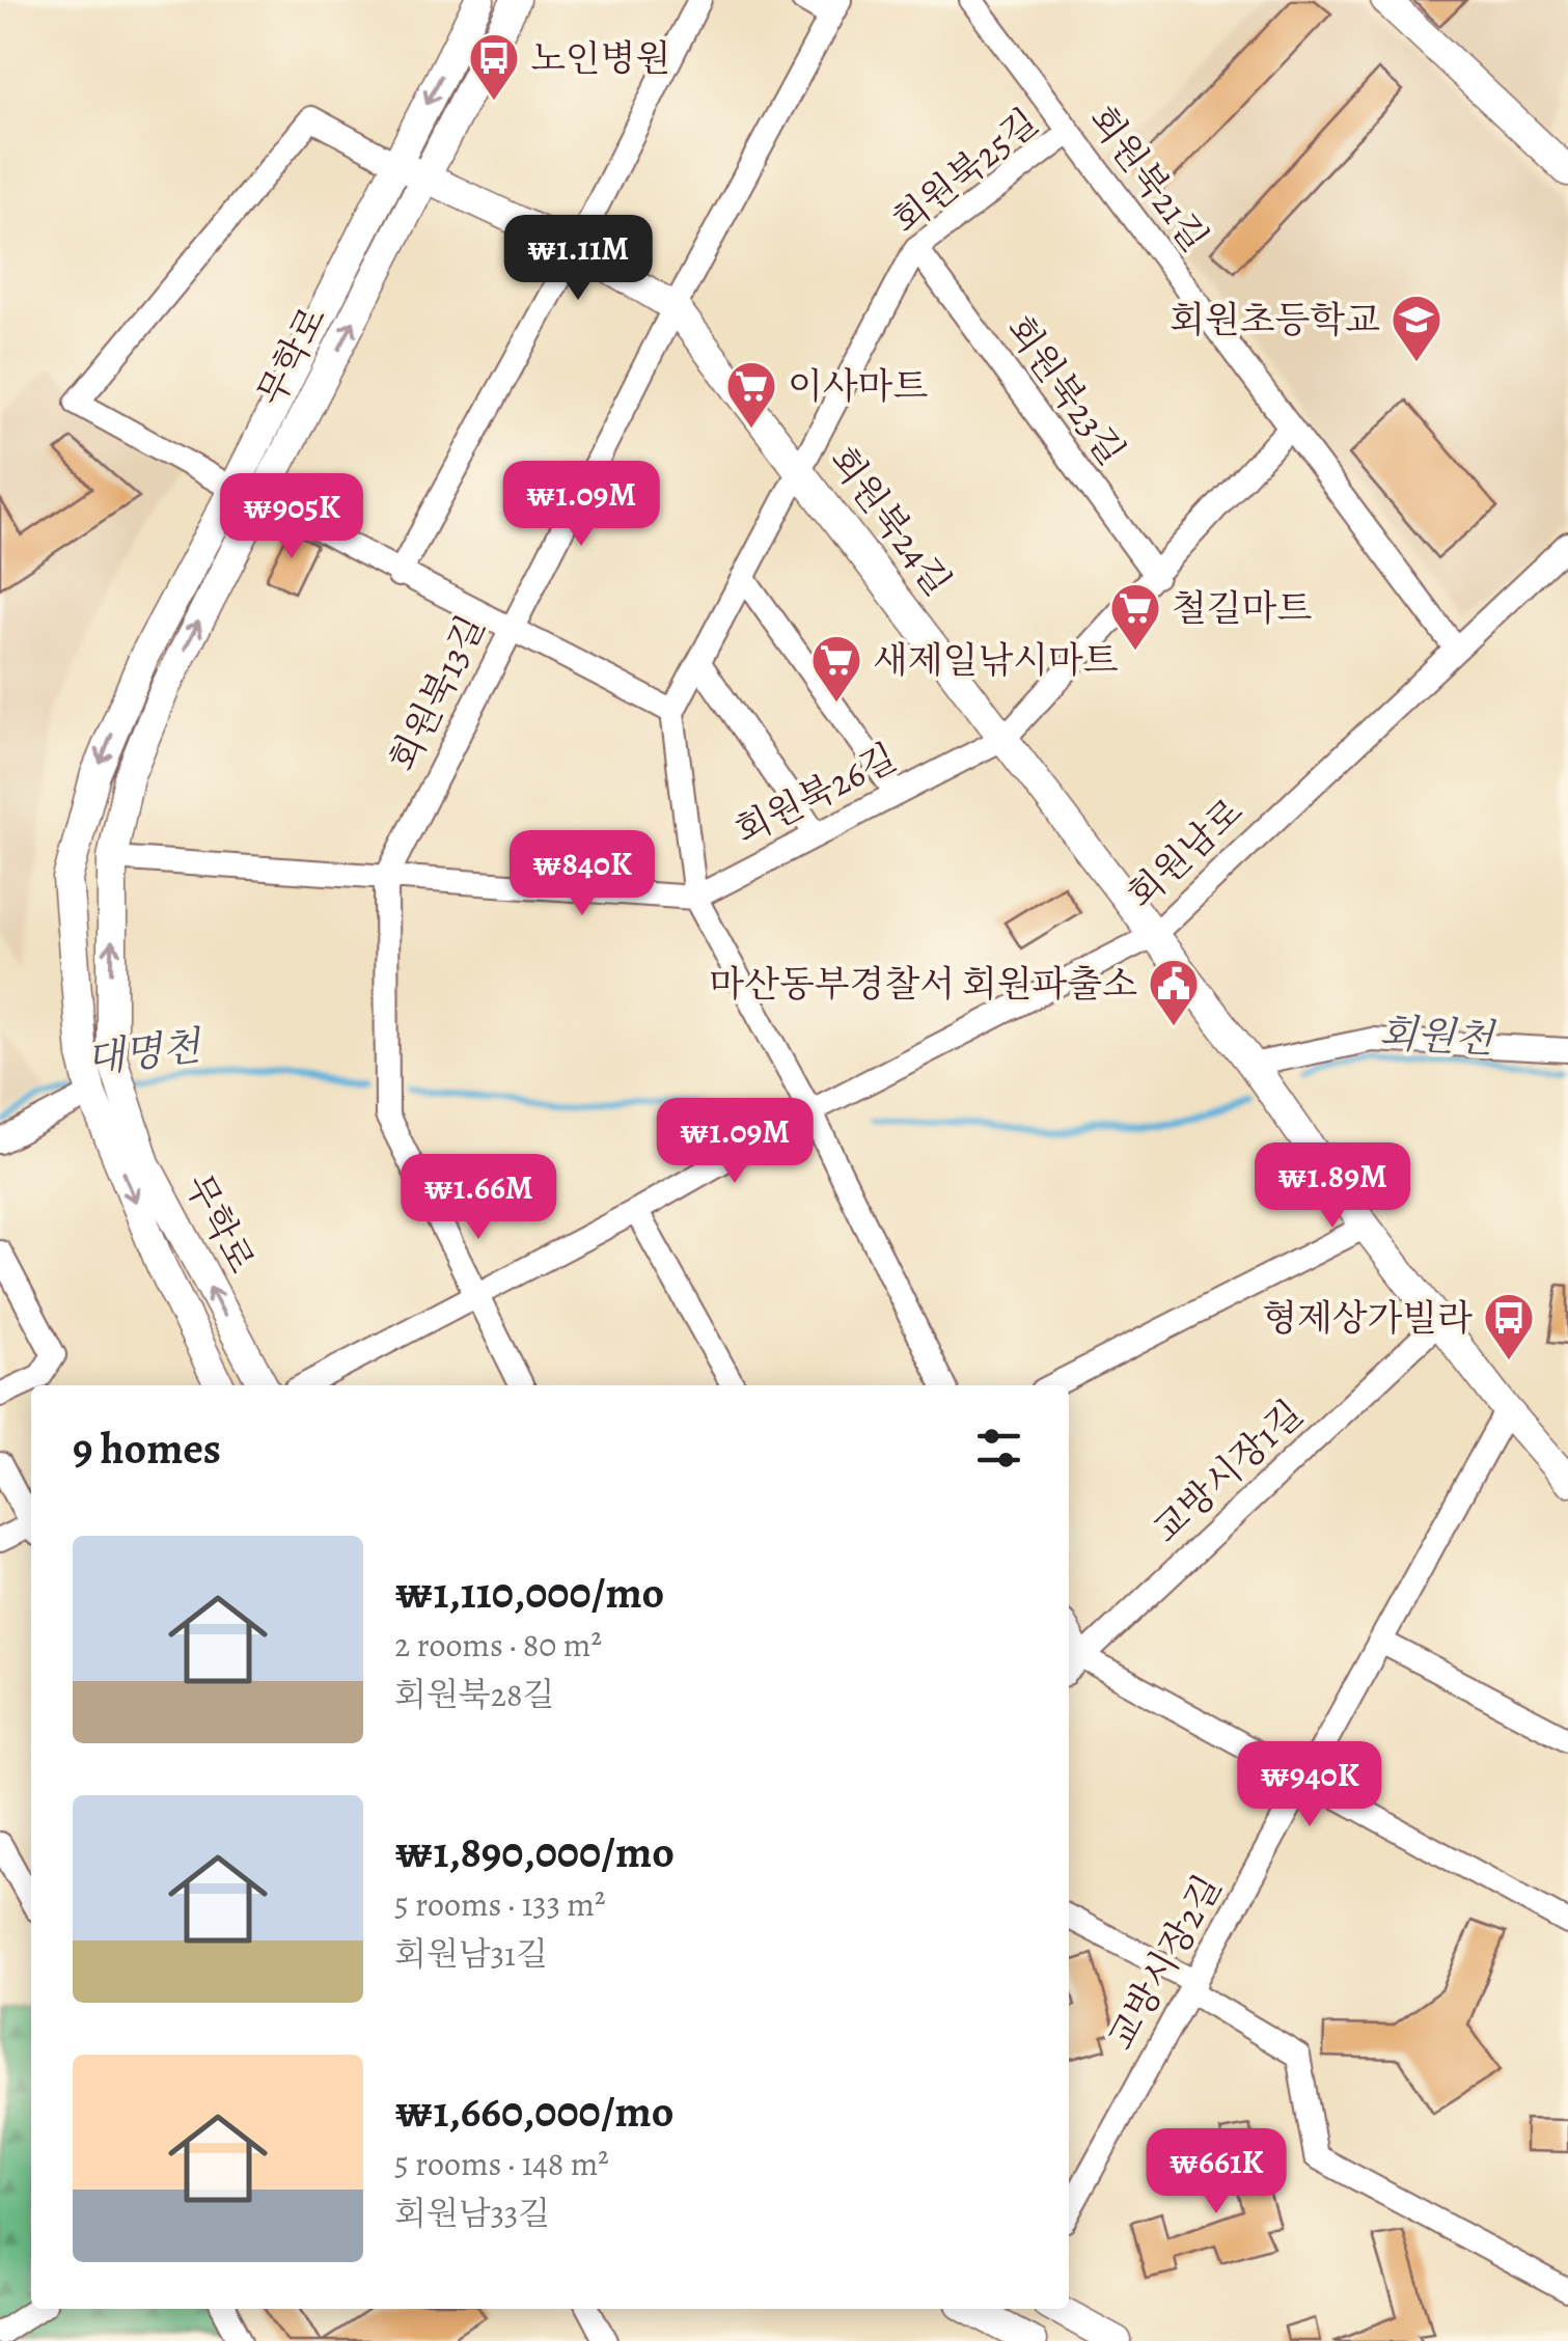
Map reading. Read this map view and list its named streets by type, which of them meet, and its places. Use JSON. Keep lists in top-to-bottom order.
{
  "streets": {
    "main road": ["무학로", "회원북24길"],
    "street": [
      "회원북25길",
      "회원북21길",
      "회원북23길",
      "회원북13길",
      "회원북26길",
      "회원남로",
      "교방시장1길",
      "교방시장2길"
    ]
  },
  "crossings": [
    ["회원북25길", "회원북21길"],
    ["회원북25길", "회원북23길"],
    ["회원북25길", "회원북24길"],
    ["회원북21길", "회원북26길"],
    ["회원북21길", "회원남로"],
    ["무학로", "회원북24길"],
    ["회원북23길", "회원북26길"],
    ["회원북24길", "회원북13길"],
    ["회원북24길", "회원북26길"],
    ["회원북24길", "회원남로"],
    ["회원북24길", "교방시장1길"],
    ["회원북24길", "교방시장2길"],
    ["회원북13길", "회원남로"]
  ],
  "water": ["회원천", "대명천"],
  "places": {
    "bus stop": ["노인병원", "형제상가빌라"],
    "school or university": ["회원초등학교"],
    "supermarket": ["이사마트", "철길마트", "새제일낚시마트"],
    "public building": ["마산동부경찰서 회원파출소"]
  },
  "page": {
    "price": [
      "₩1.11M",
      "₩1.09M",
      "₩905K",
      "₩840K",
      "₩1.09M",
      "₩1.89M",
      "₩1.66M",
      "₩940K",
      "₩661K"
    ],
    "heading": "9 homes",
    "list": [
      {
        "name": "₩1,110,000/mo",
        "note": "2 rooms · 80 m² · 회원북28길"
      },
      {
        "name": "₩1,890,000/mo",
        "note": "5 rooms · 133 m² · 회원남31길"
      },
      {
        "name": "₩1,660,000/mo",
        "note": "5 rooms · 148 m² · 회원남33길"
      }
    ]
  }
}
